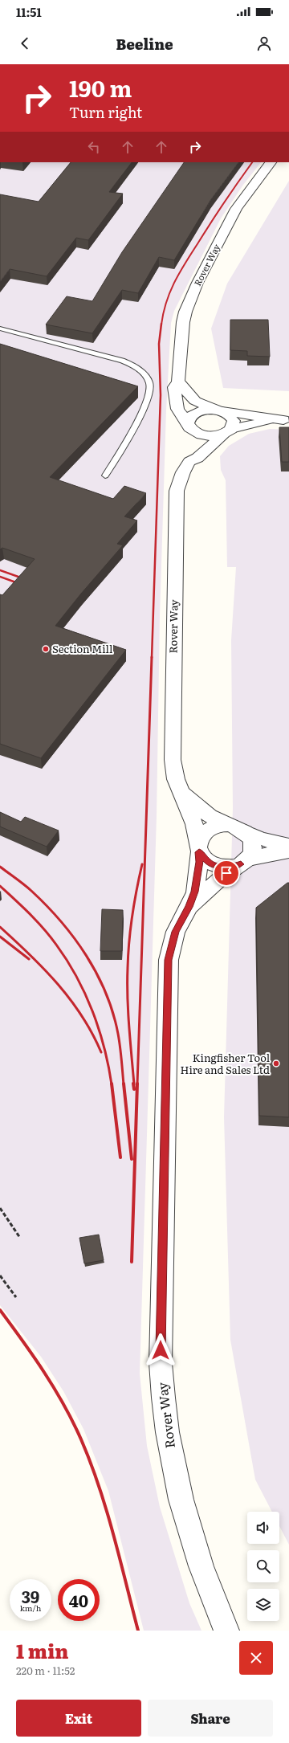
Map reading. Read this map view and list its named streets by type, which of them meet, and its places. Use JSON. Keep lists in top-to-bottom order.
{
  "streets": {
    "street": ["Rover Way"]
  },
  "places": ["Section Mill", "Kingfisher Tool Hire and Sales Ltd"],
  "page": {
    "status": "11:51",
    "header": "Beeline",
    "turn": ["190 m", "Turn right"],
    "speed": "39 km/h",
    "limit": "40",
    "heading": ["1 min", "220 m · 11:52"],
    "buttons": ["Exit", "Share"]
  }
}
